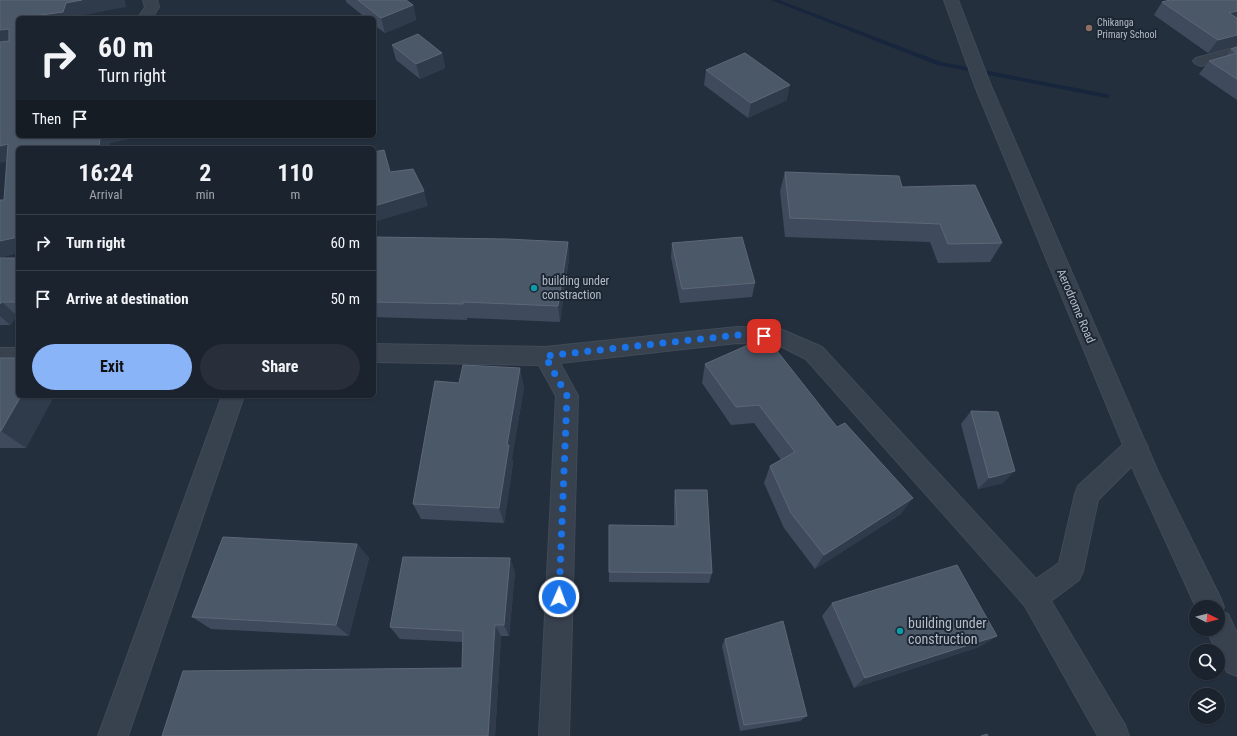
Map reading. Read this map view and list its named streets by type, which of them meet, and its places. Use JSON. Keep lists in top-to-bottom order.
{
  "streets": {
    "street": ["Aerodrome Road"]
  },
  "places": ["Chikanga Primary School", "building under constraction", "building under construction"],
  "north": "right",
  "page": {
    "turn": ["60 m", "Turn right"],
    "then": "Then",
    "eta": [
      "16:24",
      "Arrival",
      "2",
      "min",
      "110",
      "m"
    ],
    "list": [
      {
        "name": "Turn right",
        "value": "60 m"
      },
      {
        "name": "Arrive at destination",
        "value": "50 m"
      }
    ],
    "buttons": ["Exit", "Share"]
  }
}
